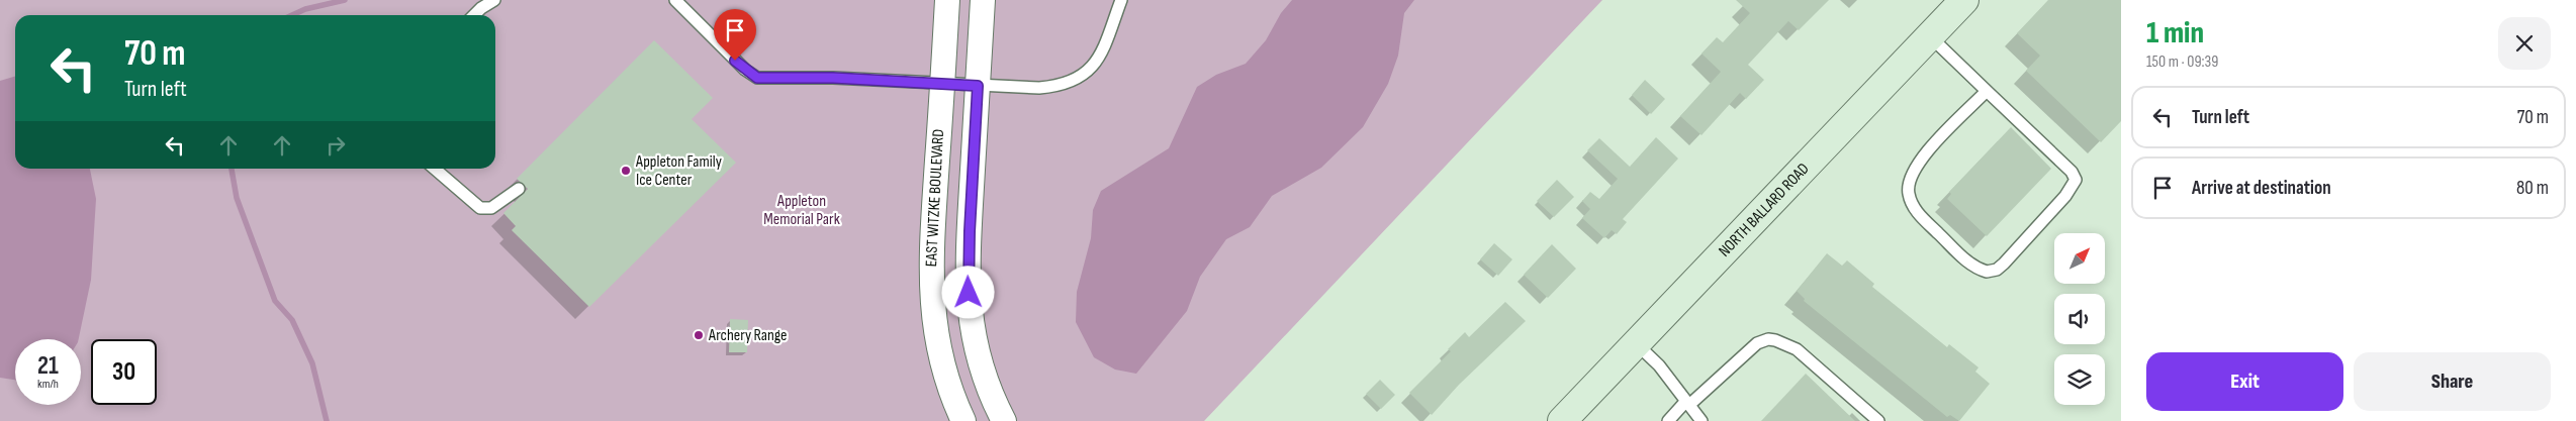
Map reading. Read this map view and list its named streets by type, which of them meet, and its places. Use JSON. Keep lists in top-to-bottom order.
{
  "streets": {
    "main road": ["NORTH BALLARD ROAD"],
    "street": ["EAST WITZKE BOULEVARD"]
  },
  "parks": ["Appleton Memorial Park"],
  "places": ["Appleton Family Ice Center", "Archery Range"],
  "north": "top right",
  "page": {
    "heading": ["1 min", "150 m · 09:39"],
    "turn": ["70 m", "Turn left"],
    "list": [
      {
        "name": "Turn left",
        "value": "70 m"
      },
      {
        "name": "Arrive at destination",
        "value": "80 m"
      }
    ],
    "speed": "21 km/h",
    "limit": "30",
    "buttons": ["Exit", "Share"]
  }
}
